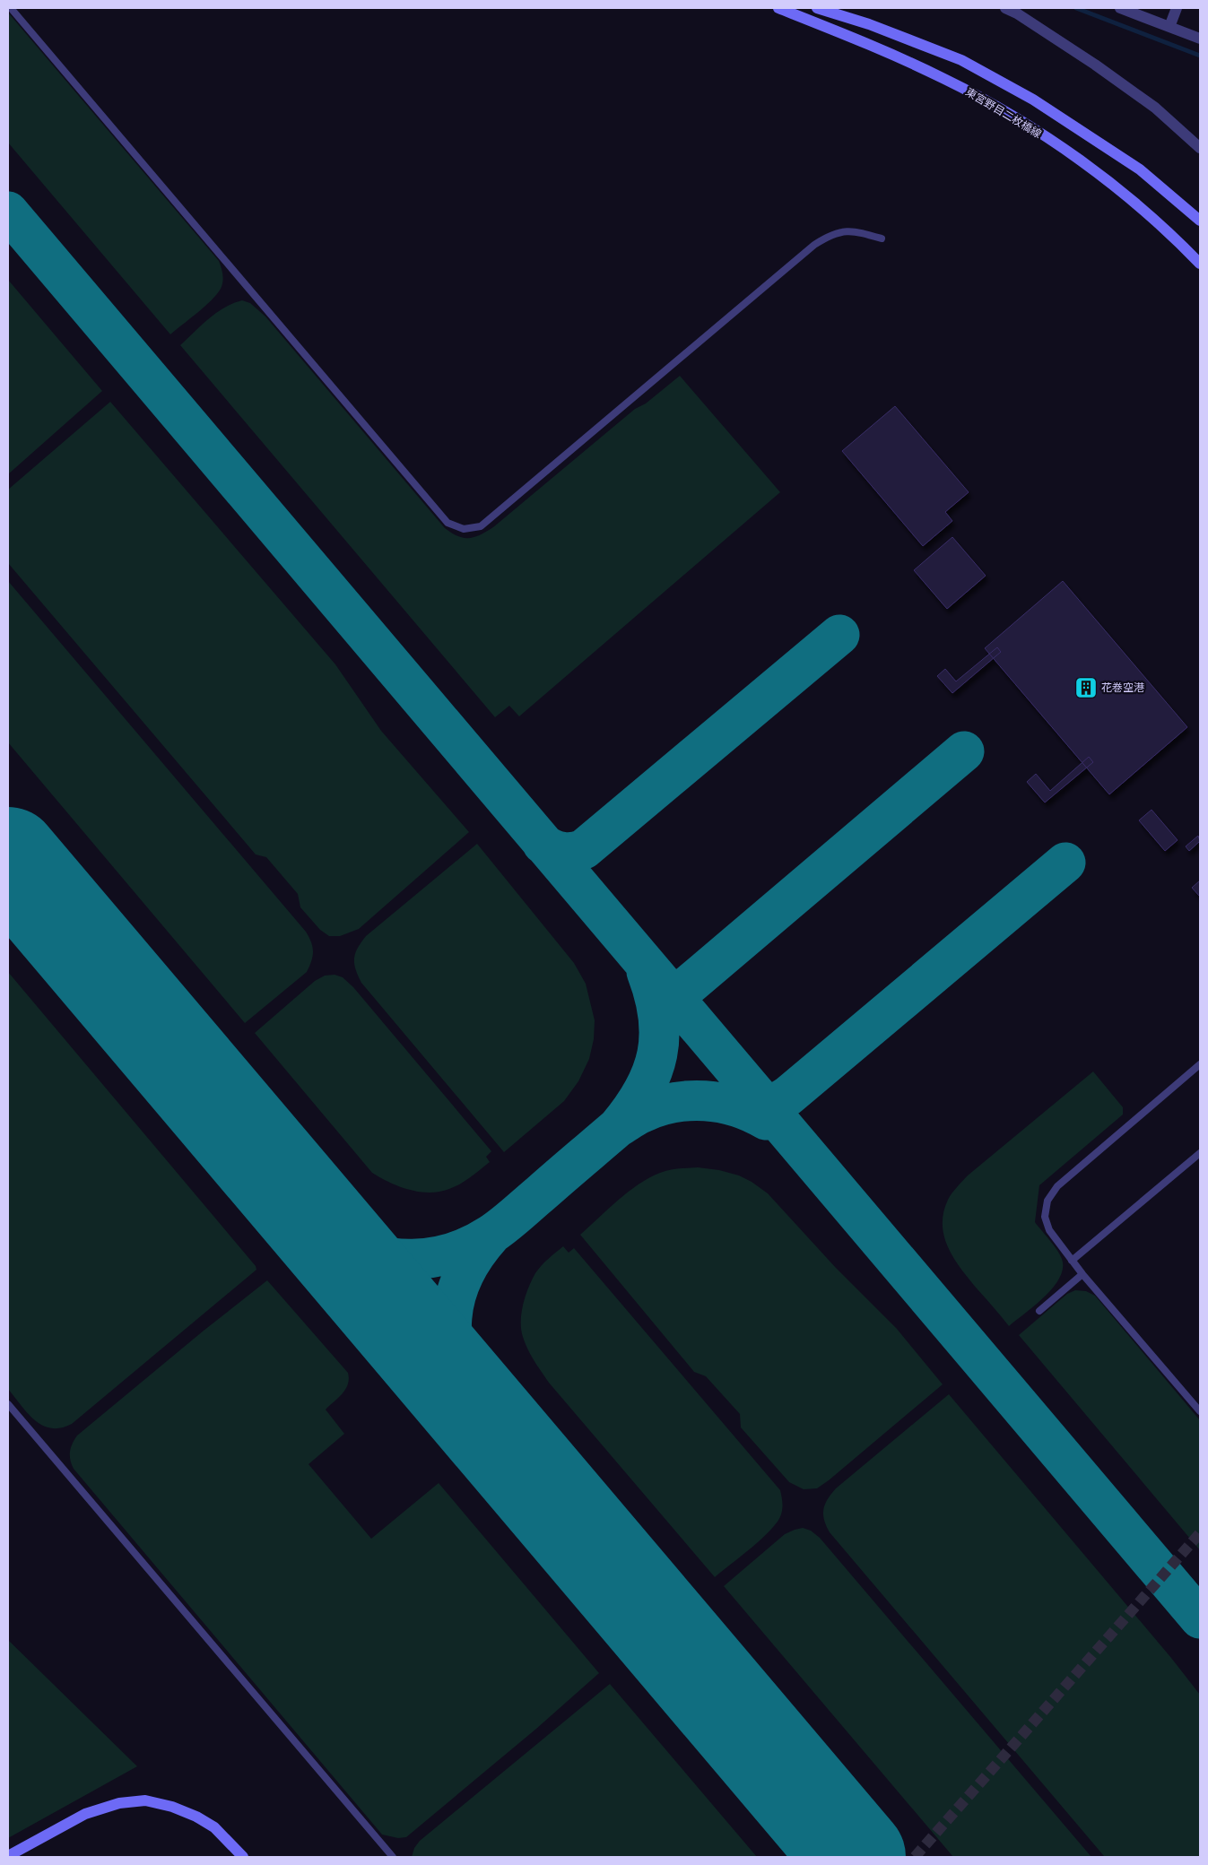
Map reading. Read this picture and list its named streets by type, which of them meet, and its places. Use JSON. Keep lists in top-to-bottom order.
{
  "streets": {
    "main road": ["東宮野目二枚橋線"]
  },
  "places": {
    "building": ["花巻空港"]
  }
}
